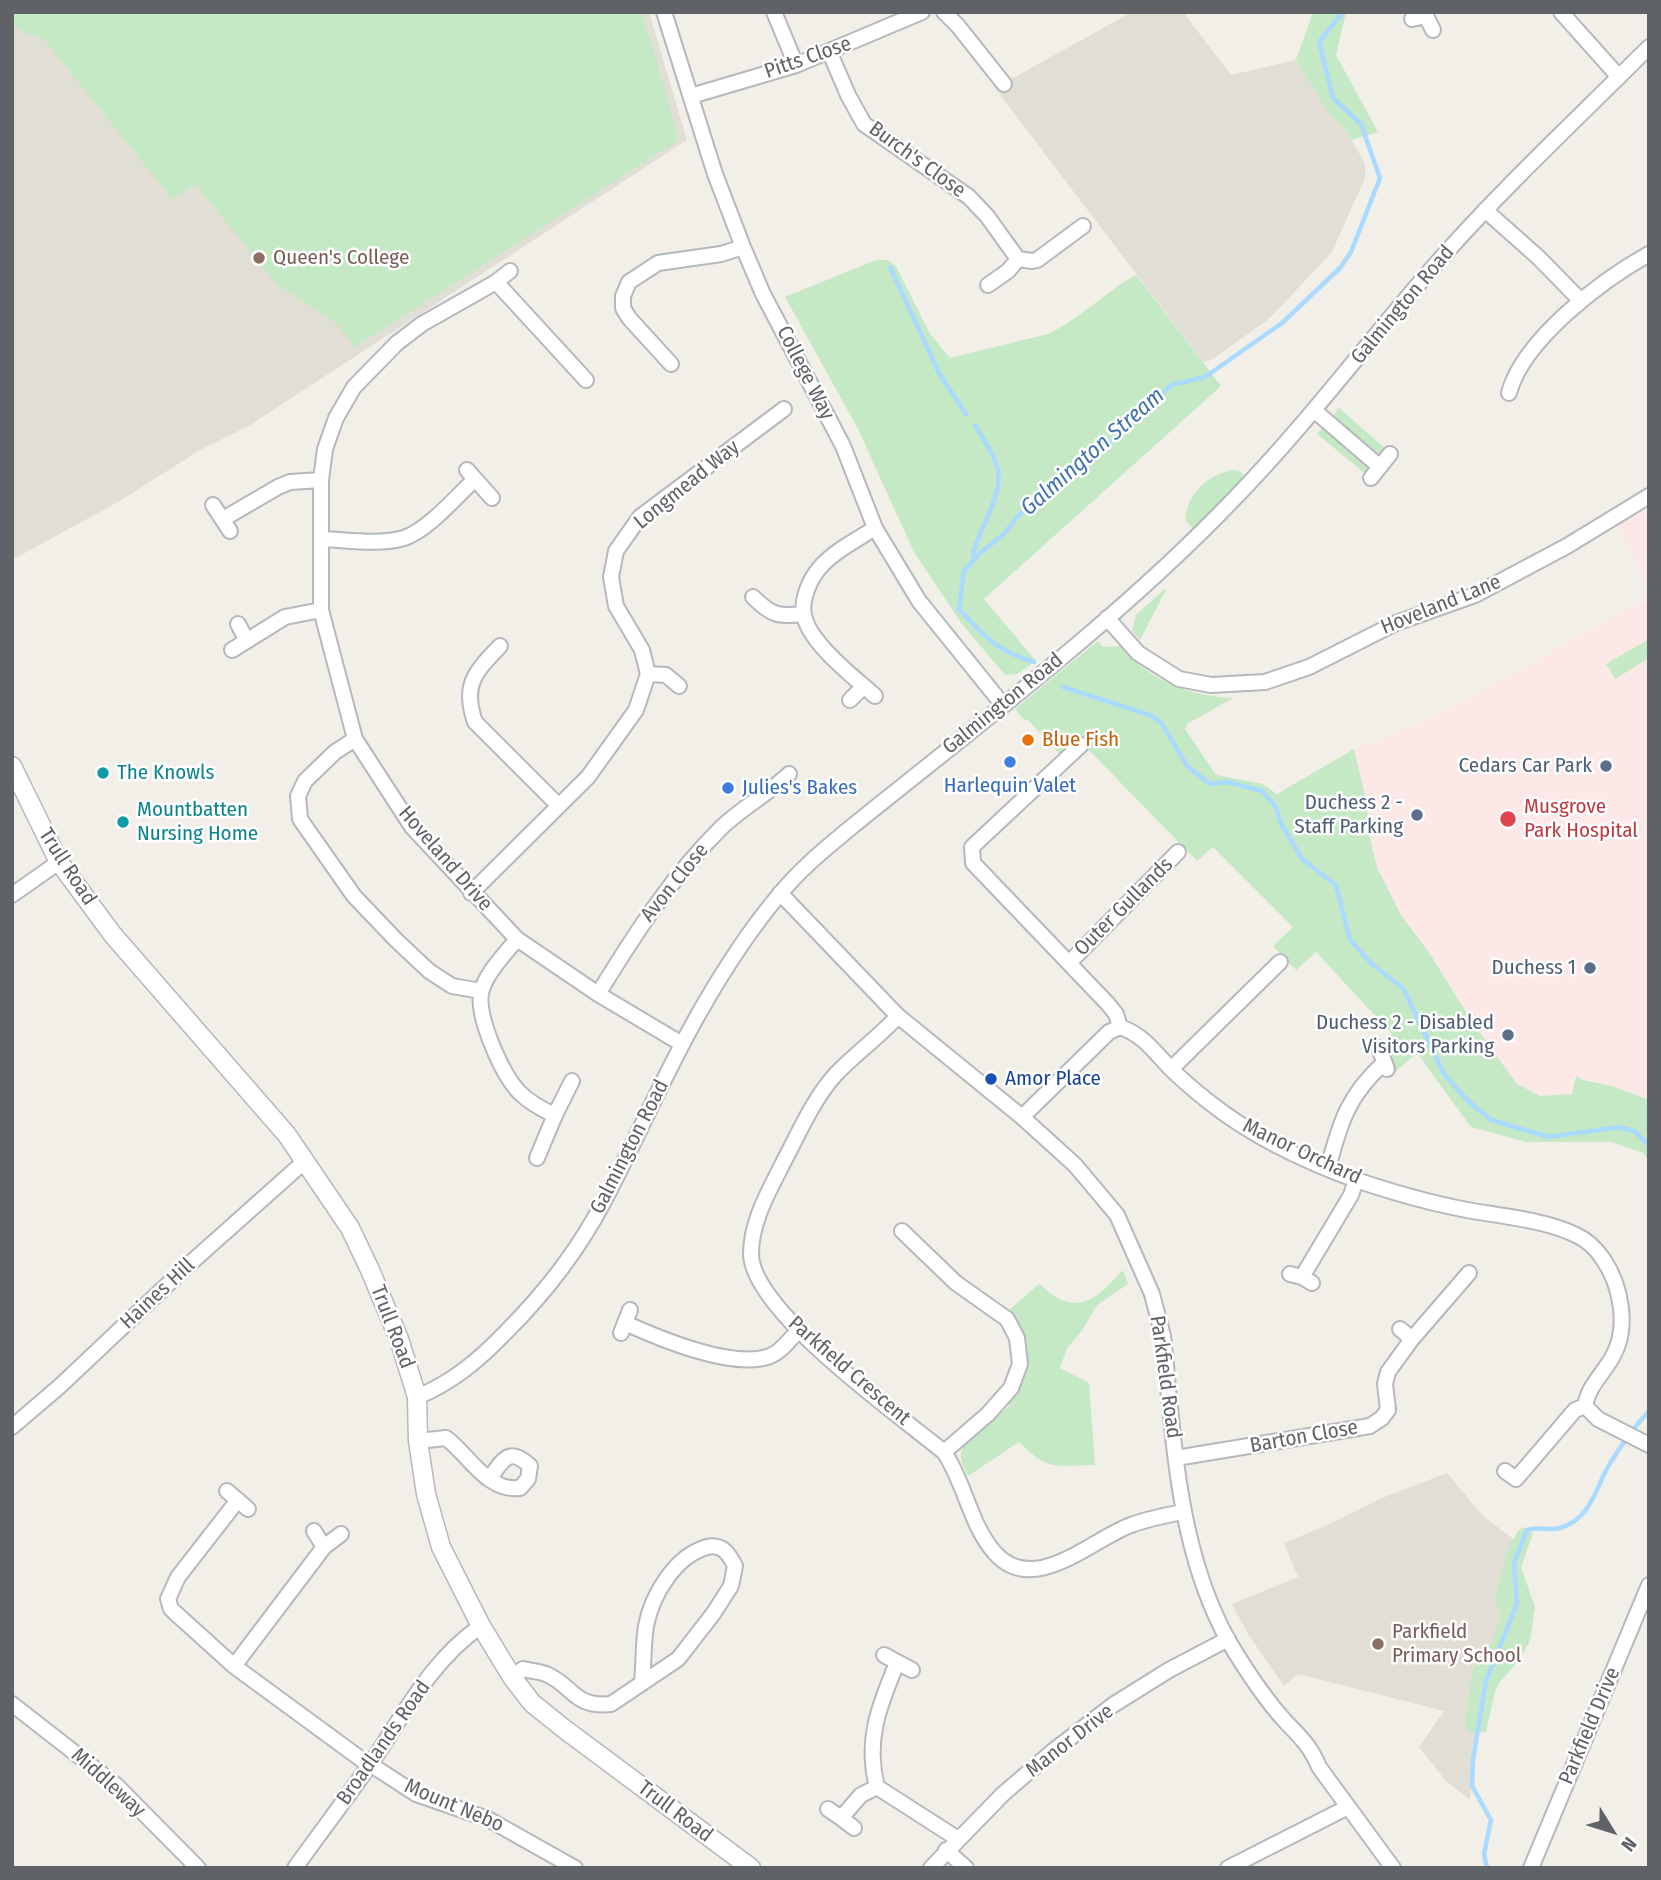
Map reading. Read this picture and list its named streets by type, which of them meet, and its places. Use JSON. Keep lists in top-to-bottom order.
{
  "streets": {
    "street": [
      "Pitts Close",
      "Burch's Close",
      "Galmington Road",
      "College Way",
      "Longmead Way",
      "Hoveland Lane",
      "Hoveland Drive",
      "Trull Road",
      "Avon Close",
      "Outer Gullands",
      "Manor Orchard",
      "Haines Hill",
      "Parkfield Crescent",
      "Parkfield Road",
      "Barton Close",
      "Parkfield Drive",
      "Manor Drive",
      "Broadlands Road",
      "Middleway",
      "Mount Nebo"
    ]
  },
  "crossings": [
    ["Pitts Close", "Burch's Close"],
    ["Pitts Close", "College Way"],
    ["Galmington Road", "College Way"],
    ["Galmington Road", "Hoveland Lane"],
    ["Galmington Road", "Hoveland Drive"],
    ["Galmington Road", "Trull Road"],
    ["Galmington Road", "Parkfield Road"],
    ["Hoveland Drive", "Avon Close"],
    ["Trull Road", "Haines Hill"],
    ["Trull Road", "Broadlands Road"],
    ["Outer Gullands", "Manor Orchard"],
    ["Parkfield Crescent", "Parkfield Road"],
    ["Parkfield Road", "Barton Close"],
    ["Parkfield Road", "Manor Drive"],
    ["Broadlands Road", "Mount Nebo"]
  ],
  "water": ["Galmington Stream"],
  "places": [
    "Queen's College",
    "Blue Fish",
    "Harlequin Valet",
    "Cedars Car Park",
    "The Knowls",
    "Julies's Bakes",
    "Duchess 2 - Staff Parking",
    "Musgrove Park Hospital",
    "Mountbatten Nursing Home",
    "Duchess 1",
    "Duchess 2 - Disabled Visitors Parking",
    "Amor Place",
    "Parkfield Primary School"
  ],
  "north": "bottom right"
}
